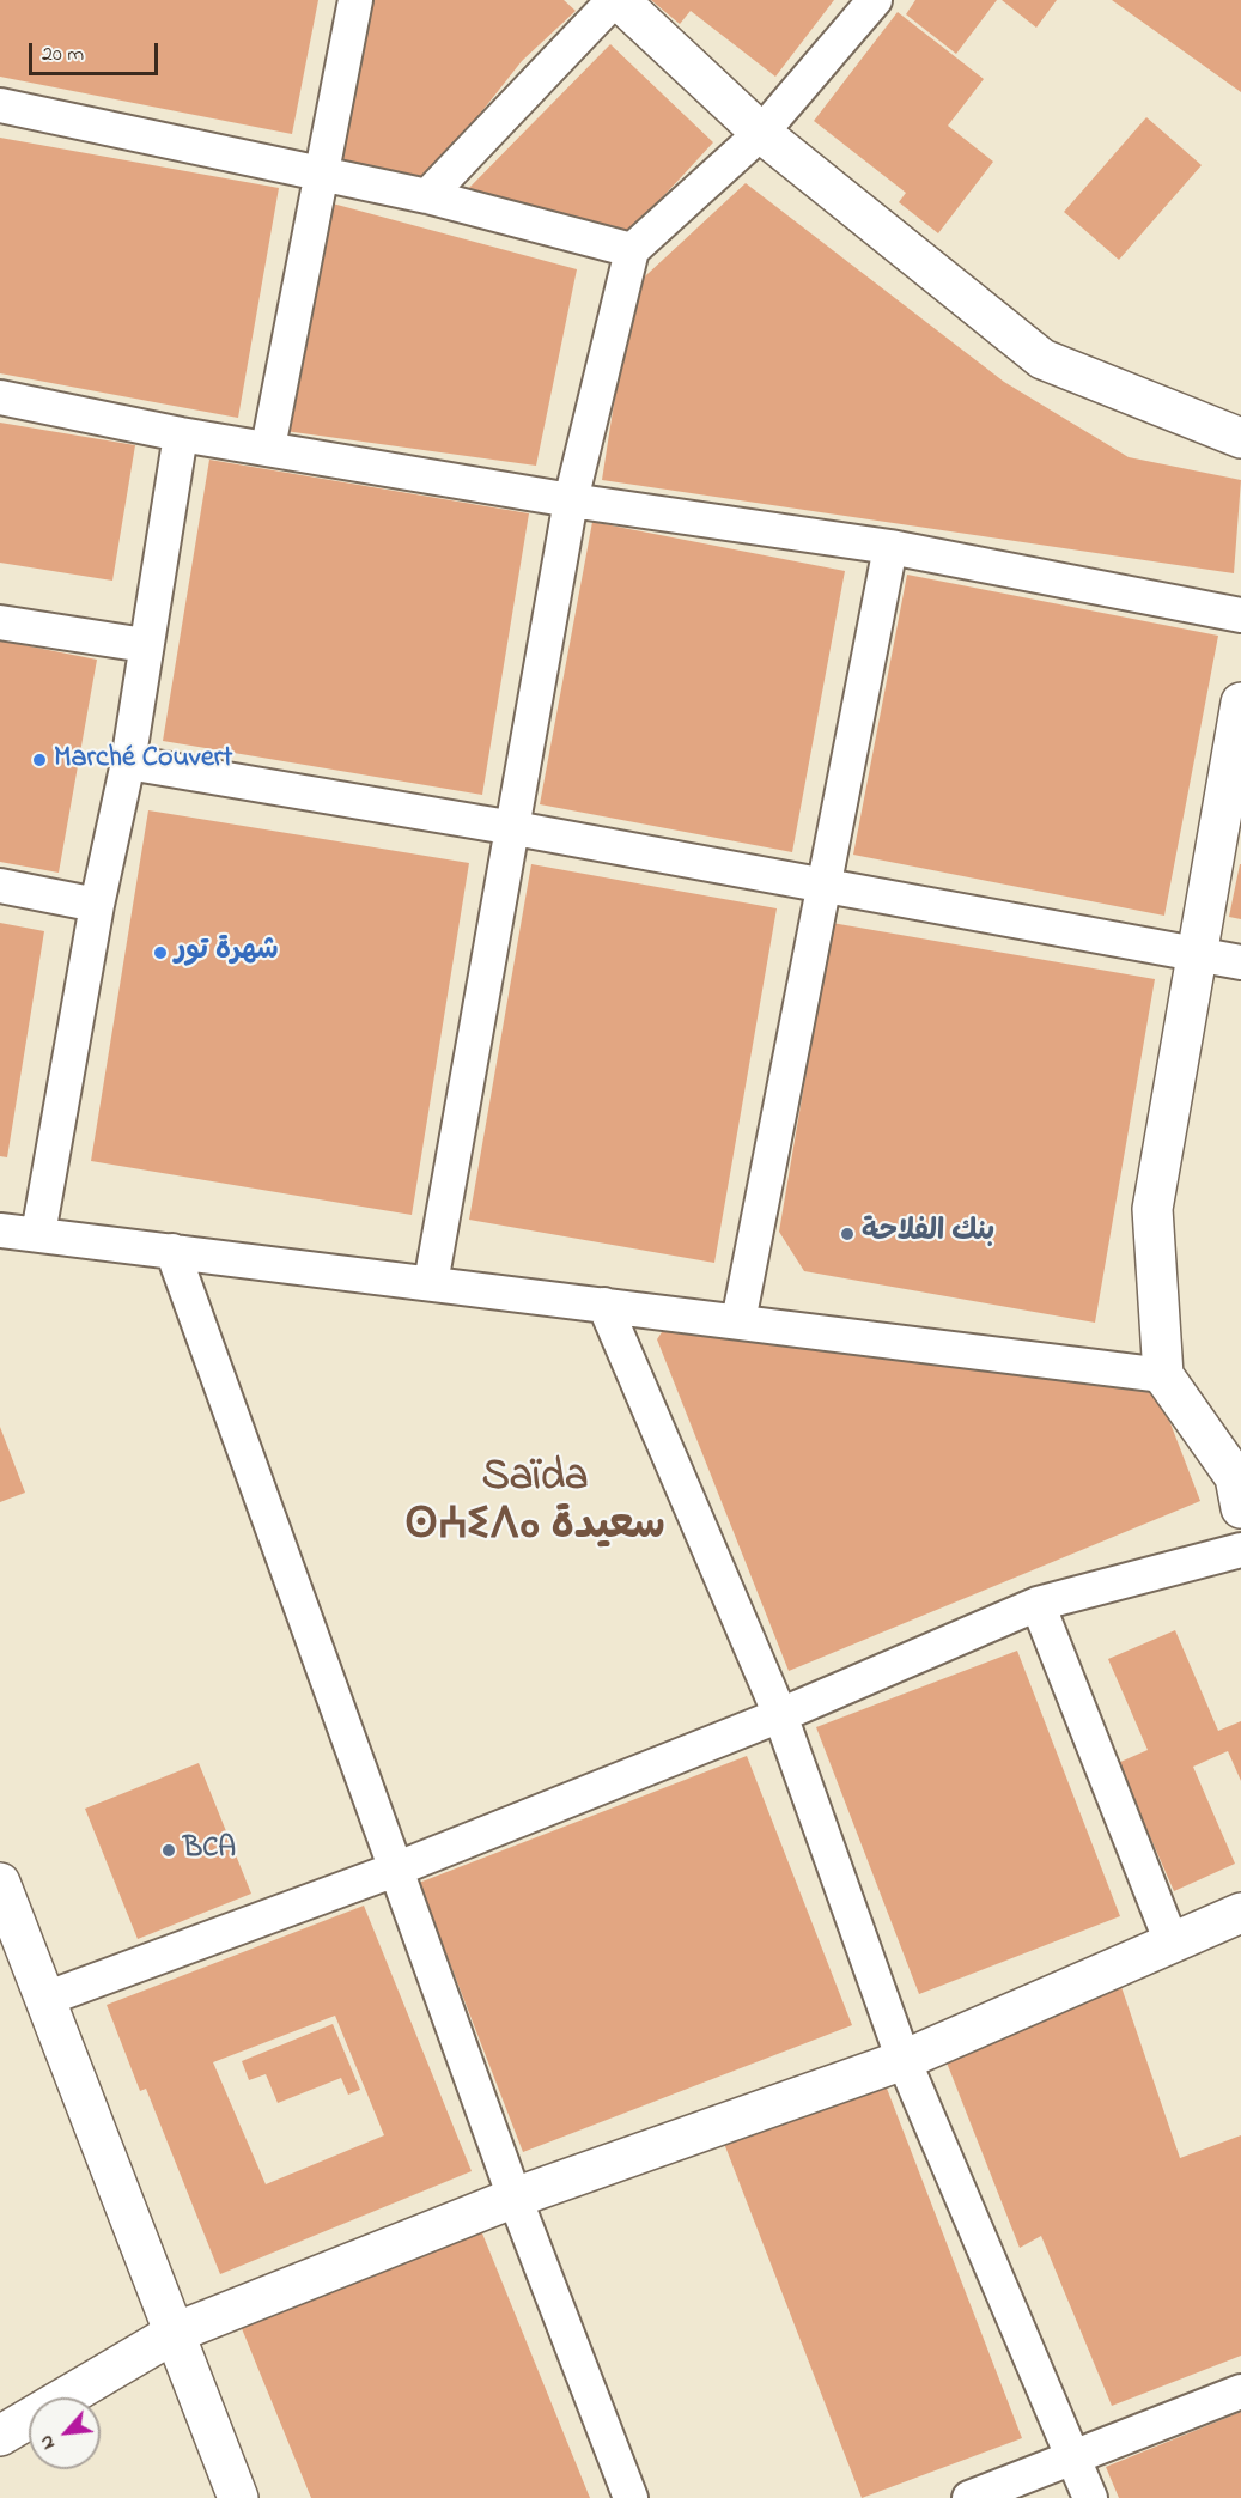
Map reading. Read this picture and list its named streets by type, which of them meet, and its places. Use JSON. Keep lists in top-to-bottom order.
{
  "districts": ["Saïda ⵙⵄⵉⴷⴰ سعيدة"],
  "places": [
    "Marché Couvert",
    "شهرة تور",
    "بنك الفلاحة",
    "BCA"
  ],
  "scale_bar": "20 m",
  "north": "bottom left"
}
